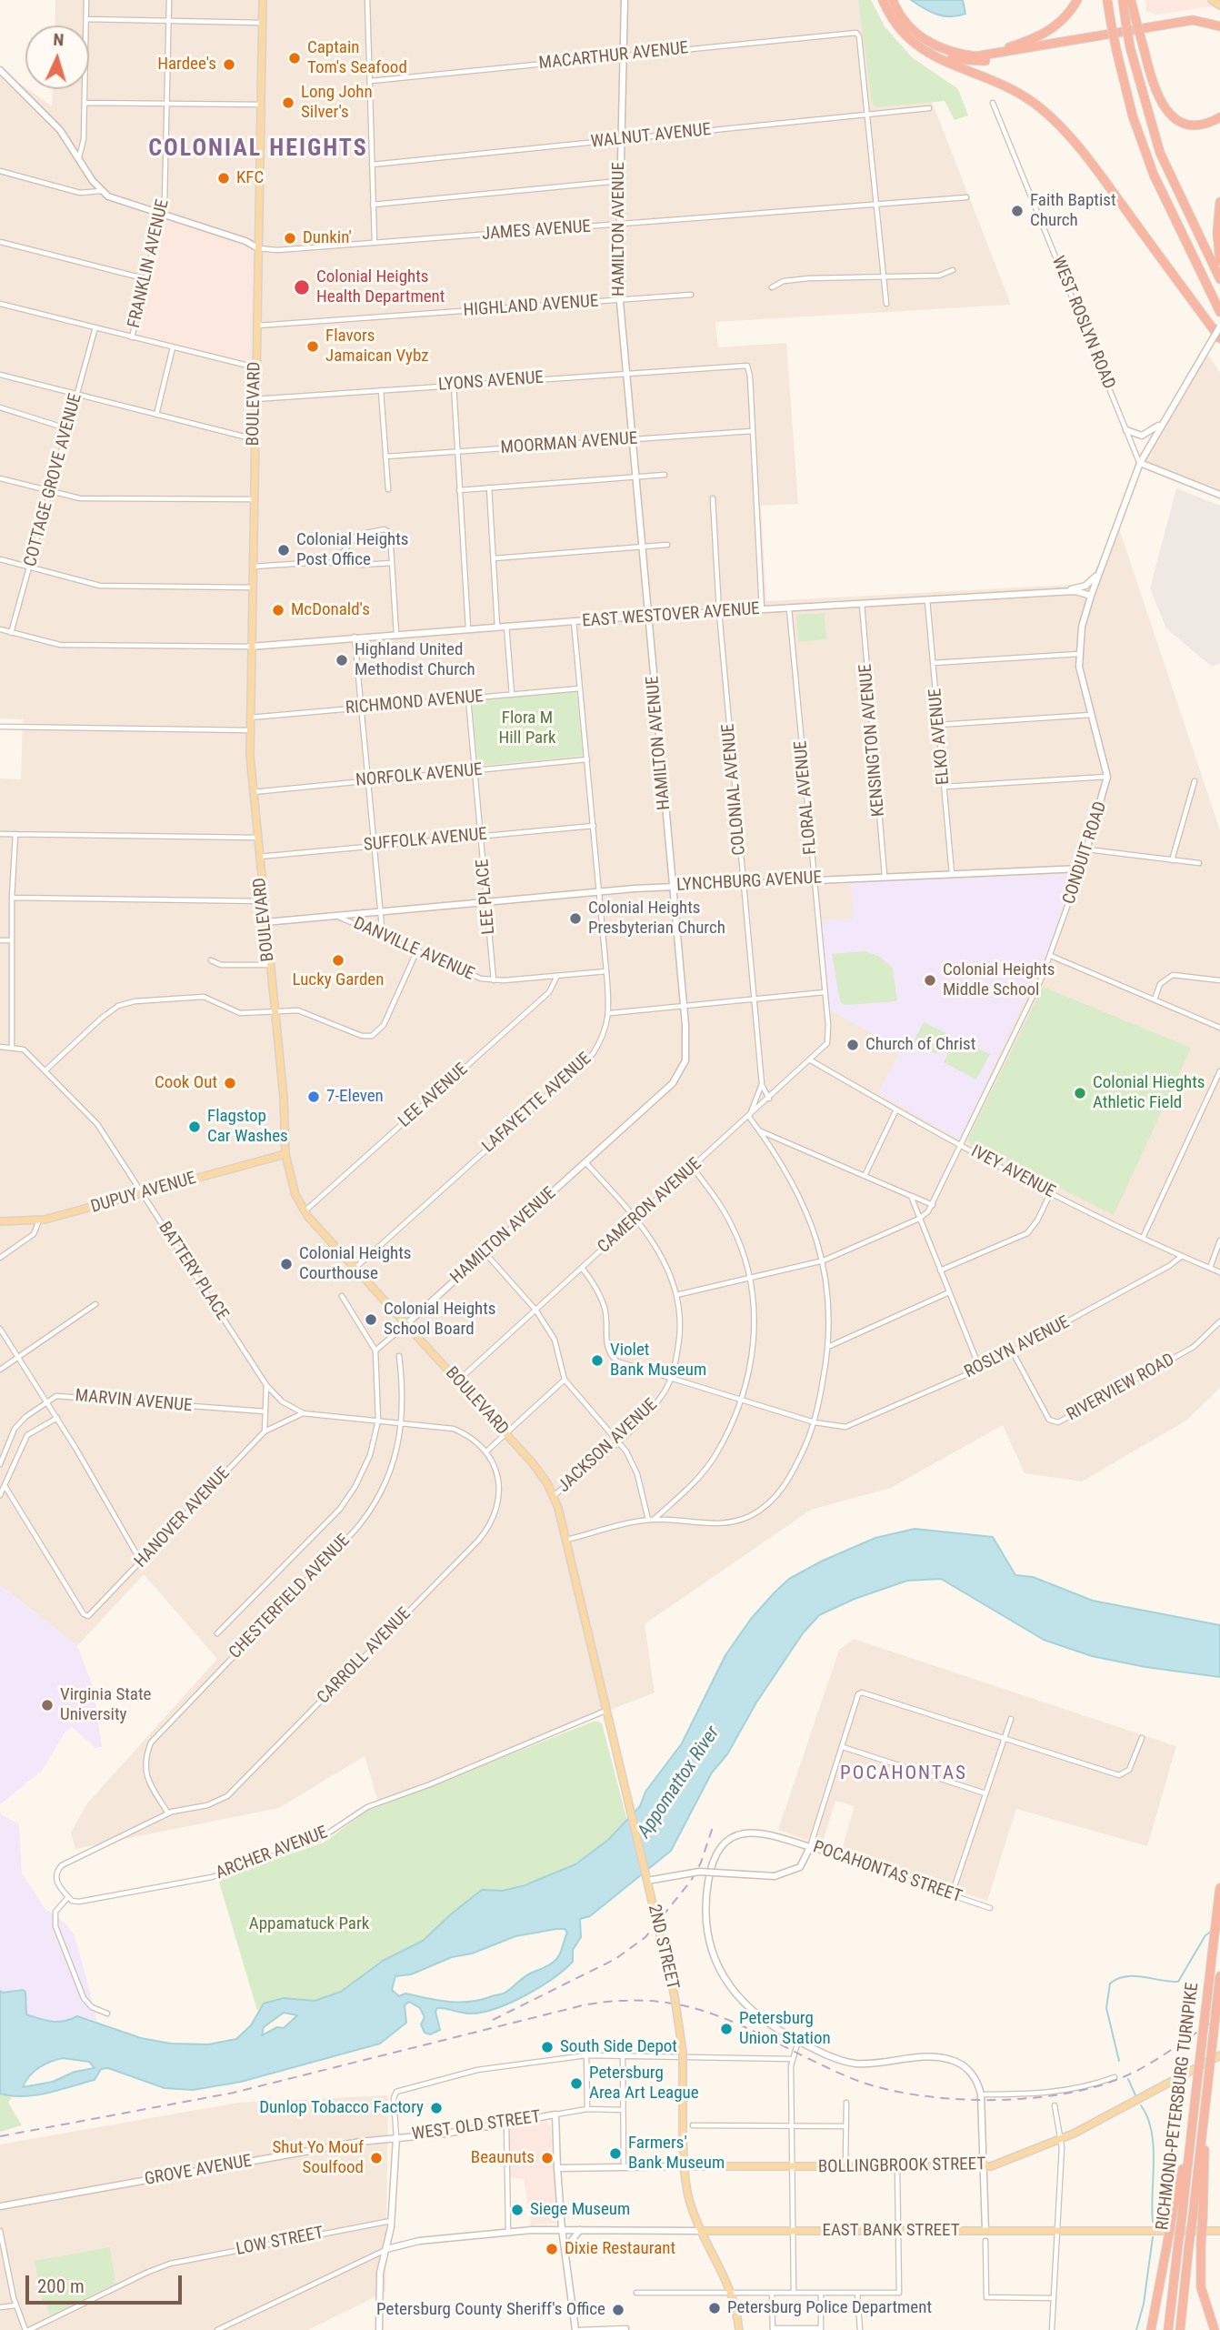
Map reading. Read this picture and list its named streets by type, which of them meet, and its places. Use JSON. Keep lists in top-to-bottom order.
{
  "streets": {
    "highway": ["RICHMOND-PETERSBURG TURNPIKE"],
    "main road": [
      "BOULEVARD",
      "DUPUY AVENUE",
      "2ND STREET",
      "BOLLINGBROOK STREET",
      "EAST BANK STREET"
    ],
    "street": [
      "MACARTHUR AVENUE",
      "WALNUT AVENUE",
      "HAMILTON AVENUE",
      "JAMES AVENUE",
      "FRANKLIN AVENUE",
      "HIGHLAND AVENUE",
      "WEST ROSLYN ROAD",
      "LYONS AVENUE",
      "MOORMAN AVENUE",
      "COTTAGE GROVE AVENUE",
      "EAST WESTOVER AVENUE",
      "RICHMOND AVENUE",
      "ELKO AVENUE",
      "KENSINGTON AVENUE",
      "NORFOLK AVENUE",
      "COLONIAL AVENUE",
      "FLORAL AVENUE",
      "SUFFOLK AVENUE",
      "CONDUIT ROAD",
      "LYNCHBURG AVENUE",
      "LEE PLACE",
      "DANVILLE AVENUE",
      "LEE AVENUE",
      "LAFAYETTE AVENUE",
      "IVEY AVENUE",
      "CAMERON AVENUE",
      "BATTERY PLACE",
      "ROSLYN AVENUE",
      "RIVERVIEW ROAD",
      "MARVIN AVENUE",
      "JACKSON AVENUE",
      "HANOVER AVENUE",
      "CHESTERFIELD AVENUE",
      "CARROLL AVENUE",
      "ARCHER AVENUE",
      "POCAHONTAS STREET",
      "WEST OLD STREET",
      "GROVE AVENUE",
      "LOW STREET"
    ]
  },
  "crossings": [
    ["MACARTHUR AVENUE", "WALNUT AVENUE"],
    ["MACARTHUR AVENUE", "HAMILTON AVENUE"],
    ["WALNUT AVENUE", "HAMILTON AVENUE"],
    ["HAMILTON AVENUE", "JAMES AVENUE"],
    ["HAMILTON AVENUE", "HIGHLAND AVENUE"],
    ["HAMILTON AVENUE", "LYONS AVENUE"],
    ["HAMILTON AVENUE", "BOULEVARD"],
    ["HAMILTON AVENUE", "MOORMAN AVENUE"],
    ["HAMILTON AVENUE", "EAST WESTOVER AVENUE"],
    ["HAMILTON AVENUE", "LYNCHBURG AVENUE"],
    ["HAMILTON AVENUE", "JACKSON AVENUE"],
    ["HAMILTON AVENUE", "CHESTERFIELD AVENUE"],
    ["JAMES AVENUE", "BOULEVARD"],
    ["HIGHLAND AVENUE", "BOULEVARD"],
    ["LYONS AVENUE", "BOULEVARD"],
    ["LYONS AVENUE", "MOORMAN AVENUE"],
    ["BOULEVARD", "EAST WESTOVER AVENUE"],
    ["BOULEVARD", "RICHMOND AVENUE"],
    ["BOULEVARD", "NORFOLK AVENUE"],
    ["BOULEVARD", "SUFFOLK AVENUE"],
    ["BOULEVARD", "LYNCHBURG AVENUE"],
    ["BOULEVARD", "LEE AVENUE"],
    ["BOULEVARD", "LAFAYETTE AVENUE"],
    ["BOULEVARD", "DUPUY AVENUE"],
    ["BOULEVARD", "CAMERON AVENUE"],
    ["BOULEVARD", "JACKSON AVENUE"],
    ["BOULEVARD", "ARCHER AVENUE"],
    ["BOULEVARD", "2ND STREET"],
    ["EAST WESTOVER AVENUE", "ELKO AVENUE"],
    ["EAST WESTOVER AVENUE", "KENSINGTON AVENUE"],
    ["EAST WESTOVER AVENUE", "COLONIAL AVENUE"],
    ["EAST WESTOVER AVENUE", "FLORAL AVENUE"],
    ["EAST WESTOVER AVENUE", "LAFAYETTE AVENUE"],
    ["RICHMOND AVENUE", "LEE PLACE"],
    ["RICHMOND AVENUE", "LAFAYETTE AVENUE"],
    ["ELKO AVENUE", "LYNCHBURG AVENUE"],
    ["KENSINGTON AVENUE", "LYNCHBURG AVENUE"],
    ["NORFOLK AVENUE", "LEE PLACE"],
    ["NORFOLK AVENUE", "LAFAYETTE AVENUE"],
    ["COLONIAL AVENUE", "LYNCHBURG AVENUE"],
    ["COLONIAL AVENUE", "CAMERON AVENUE"],
    ["FLORAL AVENUE", "LYNCHBURG AVENUE"],
    ["FLORAL AVENUE", "CAMERON AVENUE"],
    ["SUFFOLK AVENUE", "LEE PLACE"],
    ["SUFFOLK AVENUE", "LAFAYETTE AVENUE"],
    ["CONDUIT ROAD", "LYNCHBURG AVENUE"],
    ["CONDUIT ROAD", "IVEY AVENUE"],
    ["LYNCHBURG AVENUE", "LEE PLACE"],
    ["LYNCHBURG AVENUE", "DANVILLE AVENUE"],
    ["LYNCHBURG AVENUE", "LAFAYETTE AVENUE"],
    ["LEE PLACE", "DANVILLE AVENUE"],
    ["DANVILLE AVENUE", "LEE AVENUE"],
    ["DANVILLE AVENUE", "LAFAYETTE AVENUE"],
    ["IVEY AVENUE", "CAMERON AVENUE"],
    ["IVEY AVENUE", "ROSLYN AVENUE"],
    ["DUPUY AVENUE", "BATTERY PLACE"],
    ["CAMERON AVENUE", "JACKSON AVENUE"],
    ["ROSLYN AVENUE", "RIVERVIEW ROAD"],
    ["MARVIN AVENUE", "HANOVER AVENUE"],
    ["CHESTERFIELD AVENUE", "CARROLL AVENUE"],
    ["CARROLL AVENUE", "ARCHER AVENUE"],
    ["2ND STREET", "BOLLINGBROOK STREET"],
    ["2ND STREET", "EAST BANK STREET"],
    ["WEST OLD STREET", "GROVE AVENUE"]
  ],
  "districts": ["COLONIAL HEIGHTS", "POCAHONTAS"],
  "water": ["Appomattox River"],
  "parks": ["Flora M Hill Park", "Appamatuck Park"],
  "places": [
    "Captain Tom's Seafood",
    "Hardee's",
    "Long John Silver's",
    "KFC",
    "Faith Baptist Church",
    "Dunkin'",
    "Colonial Heights Health Department",
    "Flavors Jamaican Vybz",
    "Colonial Heights Post Office",
    "McDonald's",
    "Highland United Methodist Church",
    "Colonial Heights Presbyterian Church",
    "Lucky Garden",
    "Colonial Heights Middle School",
    "Church of Christ",
    "Cook Out",
    "Colonial Hieghts Athletic Field",
    "7-Eleven",
    "Flagstop Car Washes",
    "Colonial Heights Courthouse",
    "Colonial Heights School Board",
    "Violet Bank Museum",
    "Virginia State University",
    "Petersburg Union Station",
    "South Side Depot",
    "Petersburg Area Art League",
    "Dunlop Tobacco Factory",
    "Farmers' Bank Museum",
    "Shut Yo Mouf Soulfood",
    "Beaunuts",
    "Siege Museum",
    "Dixie Restaurant",
    "Petersburg Police Department",
    "Petersburg County Sheriff's Office"
  ],
  "scale_bar": "200 m",
  "north": "top"
}
